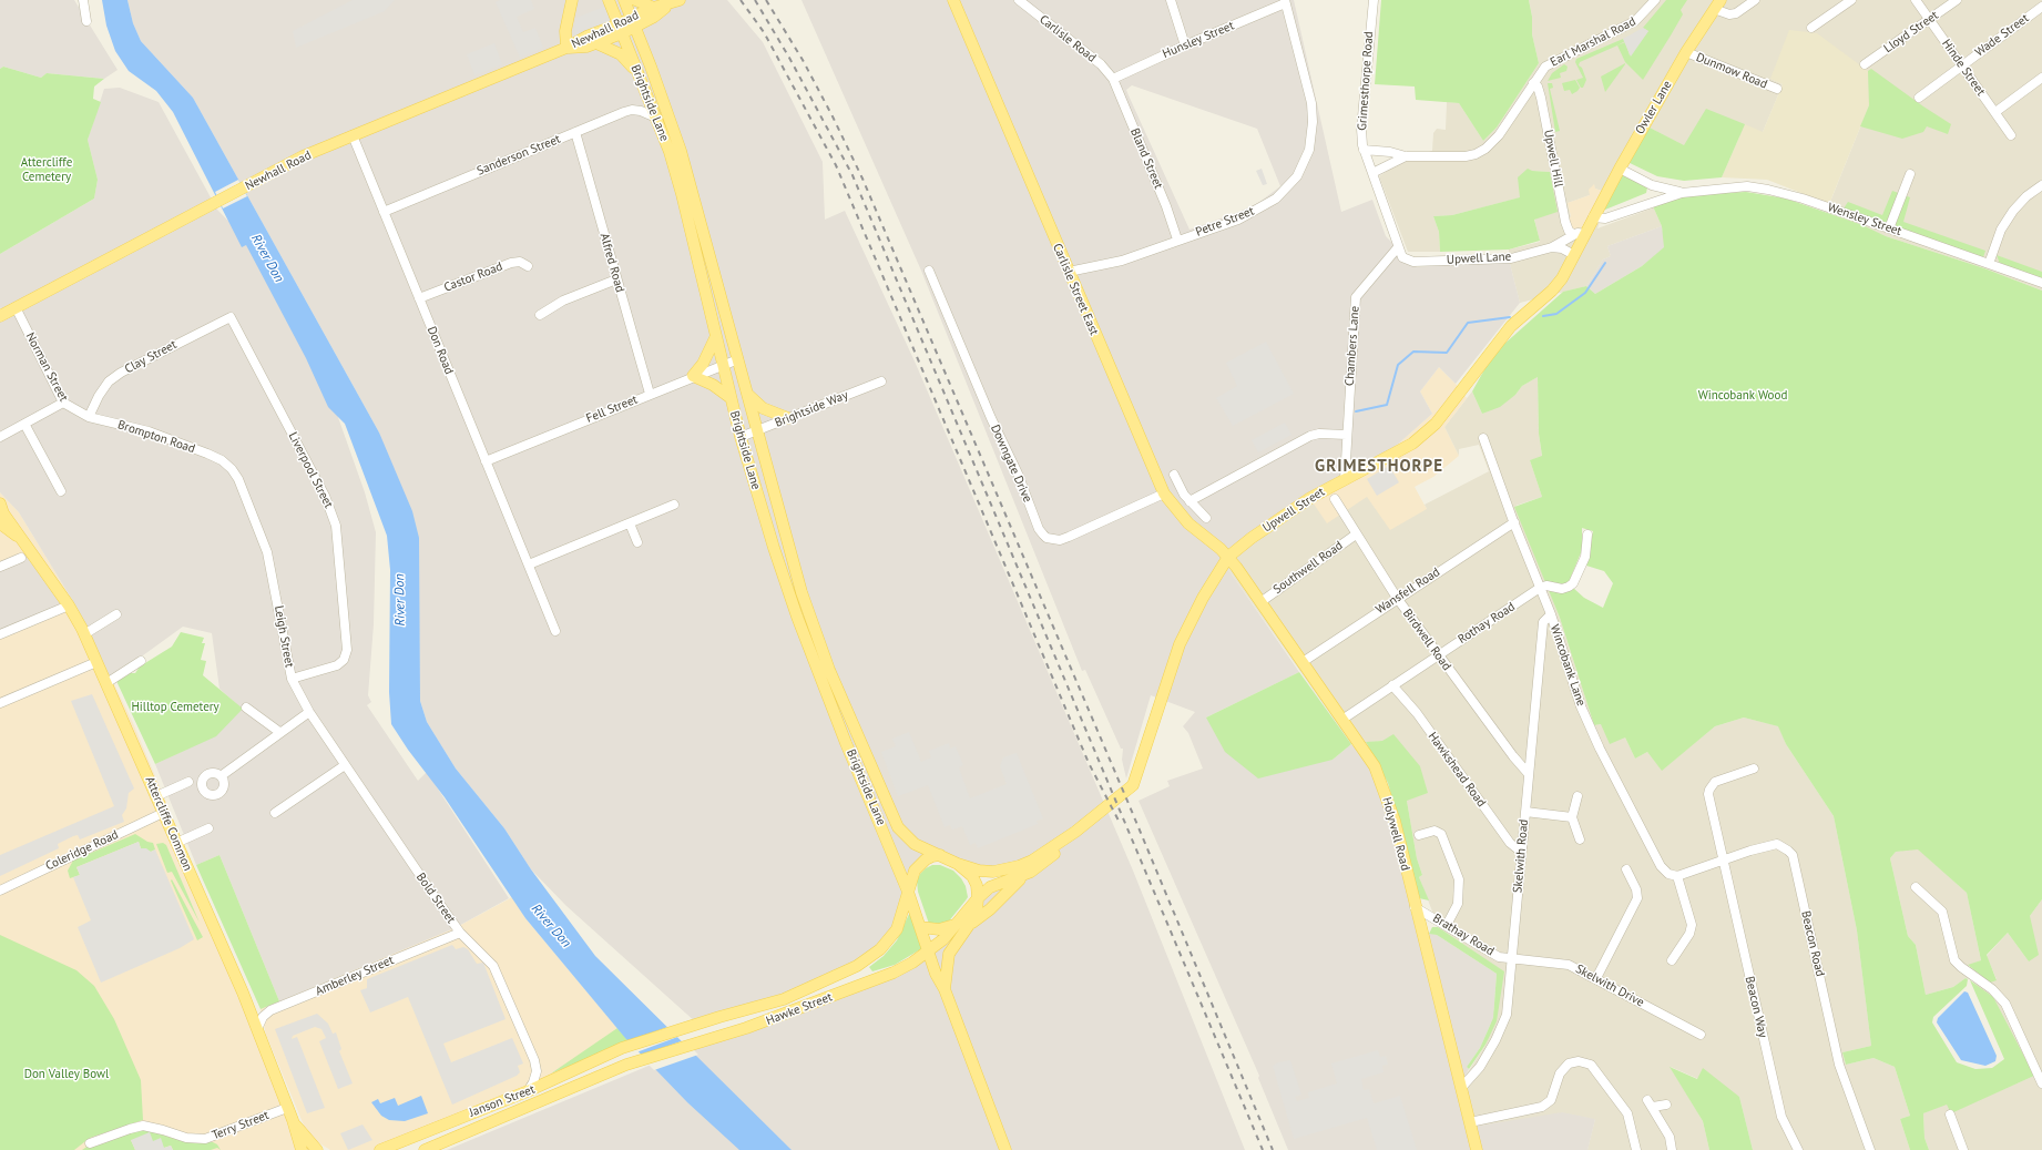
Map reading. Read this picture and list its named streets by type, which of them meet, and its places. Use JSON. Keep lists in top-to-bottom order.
{
  "streets": {
    "main road": [
      "Newhall Road",
      "Brightside Lane",
      "Owler Lane",
      "Carlisle Street East",
      "Upwell Street",
      "Attercliffe Common",
      "Holywell Road",
      "Hawke Street",
      "Janson Street"
    ],
    "street": [
      "Lloyd Street",
      "Wade Street",
      "Carlisle Road",
      "Hunsley Street",
      "Earl Marshal Road",
      "Hinde Street",
      "Dunmow Road",
      "Grimesthorpe Road",
      "Sanderson Street",
      "Bland Street",
      "Upwell Hill",
      "Wensley Street",
      "Petre Street",
      "Upwell Lane",
      "Alfred Road",
      "Castor Road",
      "Chambers Lane",
      "Don Road",
      "Clay Street",
      "Norman Street",
      "Fell Street",
      "Brightside Way",
      "Brompton Road",
      "Downgate Drive",
      "Liverpool Street",
      "Southwell Road",
      "Wansfell Road",
      "Rothay Road",
      "Leigh Street",
      "Birdwell Road",
      "Wincobank Lane",
      "Hawkshead Road",
      "Coleridge Road",
      "Skelwith Road",
      "Bold Street",
      "Brathay Road",
      "Beacon Road",
      "Amberley Street",
      "Skelwith Drive",
      "Beacon Way",
      "Terry Street"
    ]
  },
  "crossings": [
    ["Newhall Road", "Brightside Lane"],
    ["Newhall Road", "Don Road"],
    ["Newhall Road", "Norman Street"],
    ["Lloyd Street", "Hinde Street"],
    ["Wade Street", "Hinde Street"],
    ["Carlisle Road", "Hunsley Street"],
    ["Carlisle Road", "Bland Street"],
    ["Hunsley Street", "Bland Street"],
    ["Hunsley Street", "Petre Street"],
    ["Earl Marshal Road", "Grimesthorpe Road"],
    ["Earl Marshal Road", "Upwell Hill"],
    ["Dunmow Road", "Owler Lane"],
    ["Grimesthorpe Road", "Upwell Lane"],
    ["Grimesthorpe Road", "Chambers Lane"],
    ["Brightside Lane", "Sanderson Street"],
    ["Brightside Lane", "Fell Street"],
    ["Brightside Lane", "Brightside Way"],
    ["Brightside Lane", "Upwell Street"],
    ["Brightside Lane", "Hawke Street"],
    ["Owler Lane", "Wensley Street"],
    ["Owler Lane", "Upwell Street"],
    ["Sanderson Street", "Alfred Road"],
    ["Sanderson Street", "Don Road"],
    ["Bland Street", "Petre Street"],
    ["Upwell Hill", "Upwell Lane"],
    ["Wensley Street", "Upwell Street"],
    ["Petre Street", "Carlisle Street East"],
    ["Upwell Lane", "Upwell Street"],
    ["Alfred Road", "Fell Street"],
    ["Castor Road", "Don Road"],
    ["Carlisle Street East", "Downgate Drive"],
    ["Carlisle Street East", "Upwell Street"],
    ["Carlisle Street East", "Holywell Road"],
    ["Chambers Lane", "Upwell Street"],
    ["Don Road", "Fell Street"],
    ["Clay Street", "Norman Street"],
    ["Clay Street", "Brompton Road"],
    ["Clay Street", "Liverpool Street"],
    ["Norman Street", "Brompton Road"],
    ["Brompton Road", "Leigh Street"],
    ["Liverpool Street", "Leigh Street"],
    ["Upwell Street", "Holywell Road"],
    ["Upwell Street", "Hawke Street"],
    ["Southwell Road", "Birdwell Road"],
    ["Southwell Road", "Holywell Road"],
    ["Wansfell Road", "Birdwell Road"],
    ["Wansfell Road", "Wincobank Lane"],
    ["Wansfell Road", "Holywell Road"],
    ["Rothay Road", "Birdwell Road"],
    ["Rothay Road", "Wincobank Lane"],
    ["Rothay Road", "Hawkshead Road"],
    ["Rothay Road", "Holywell Road"],
    ["Leigh Street", "Bold Street"],
    ["Birdwell Road", "Skelwith Road"],
    ["Wincobank Lane", "Skelwith Road"],
    ["Wincobank Lane", "Beacon Road"],
    ["Hawkshead Road", "Skelwith Road"],
    ["Attercliffe Common", "Coleridge Road"],
    ["Attercliffe Common", "Amberley Street"],
    ["Attercliffe Common", "Terry Street"],
    ["Holywell Road", "Skelwith Road"],
    ["Holywell Road", "Brathay Road"],
    ["Skelwith Road", "Brathay Road"],
    ["Skelwith Road", "Skelwith Drive"],
    ["Bold Street", "Amberley Street"],
    ["Bold Street", "Janson Street"],
    ["Brathay Road", "Skelwith Drive"],
    ["Beacon Road", "Beacon Way"],
    ["Hawke Street", "Janson Street"]
  ],
  "districts": ["GRIMESTHORPE"],
  "water": ["River Don"],
  "parks": [
    "Attercliffe Cemetery",
    "Wincobank Wood",
    "Hilltop Cemetery",
    "Don Valley Bowl"
  ]
}
